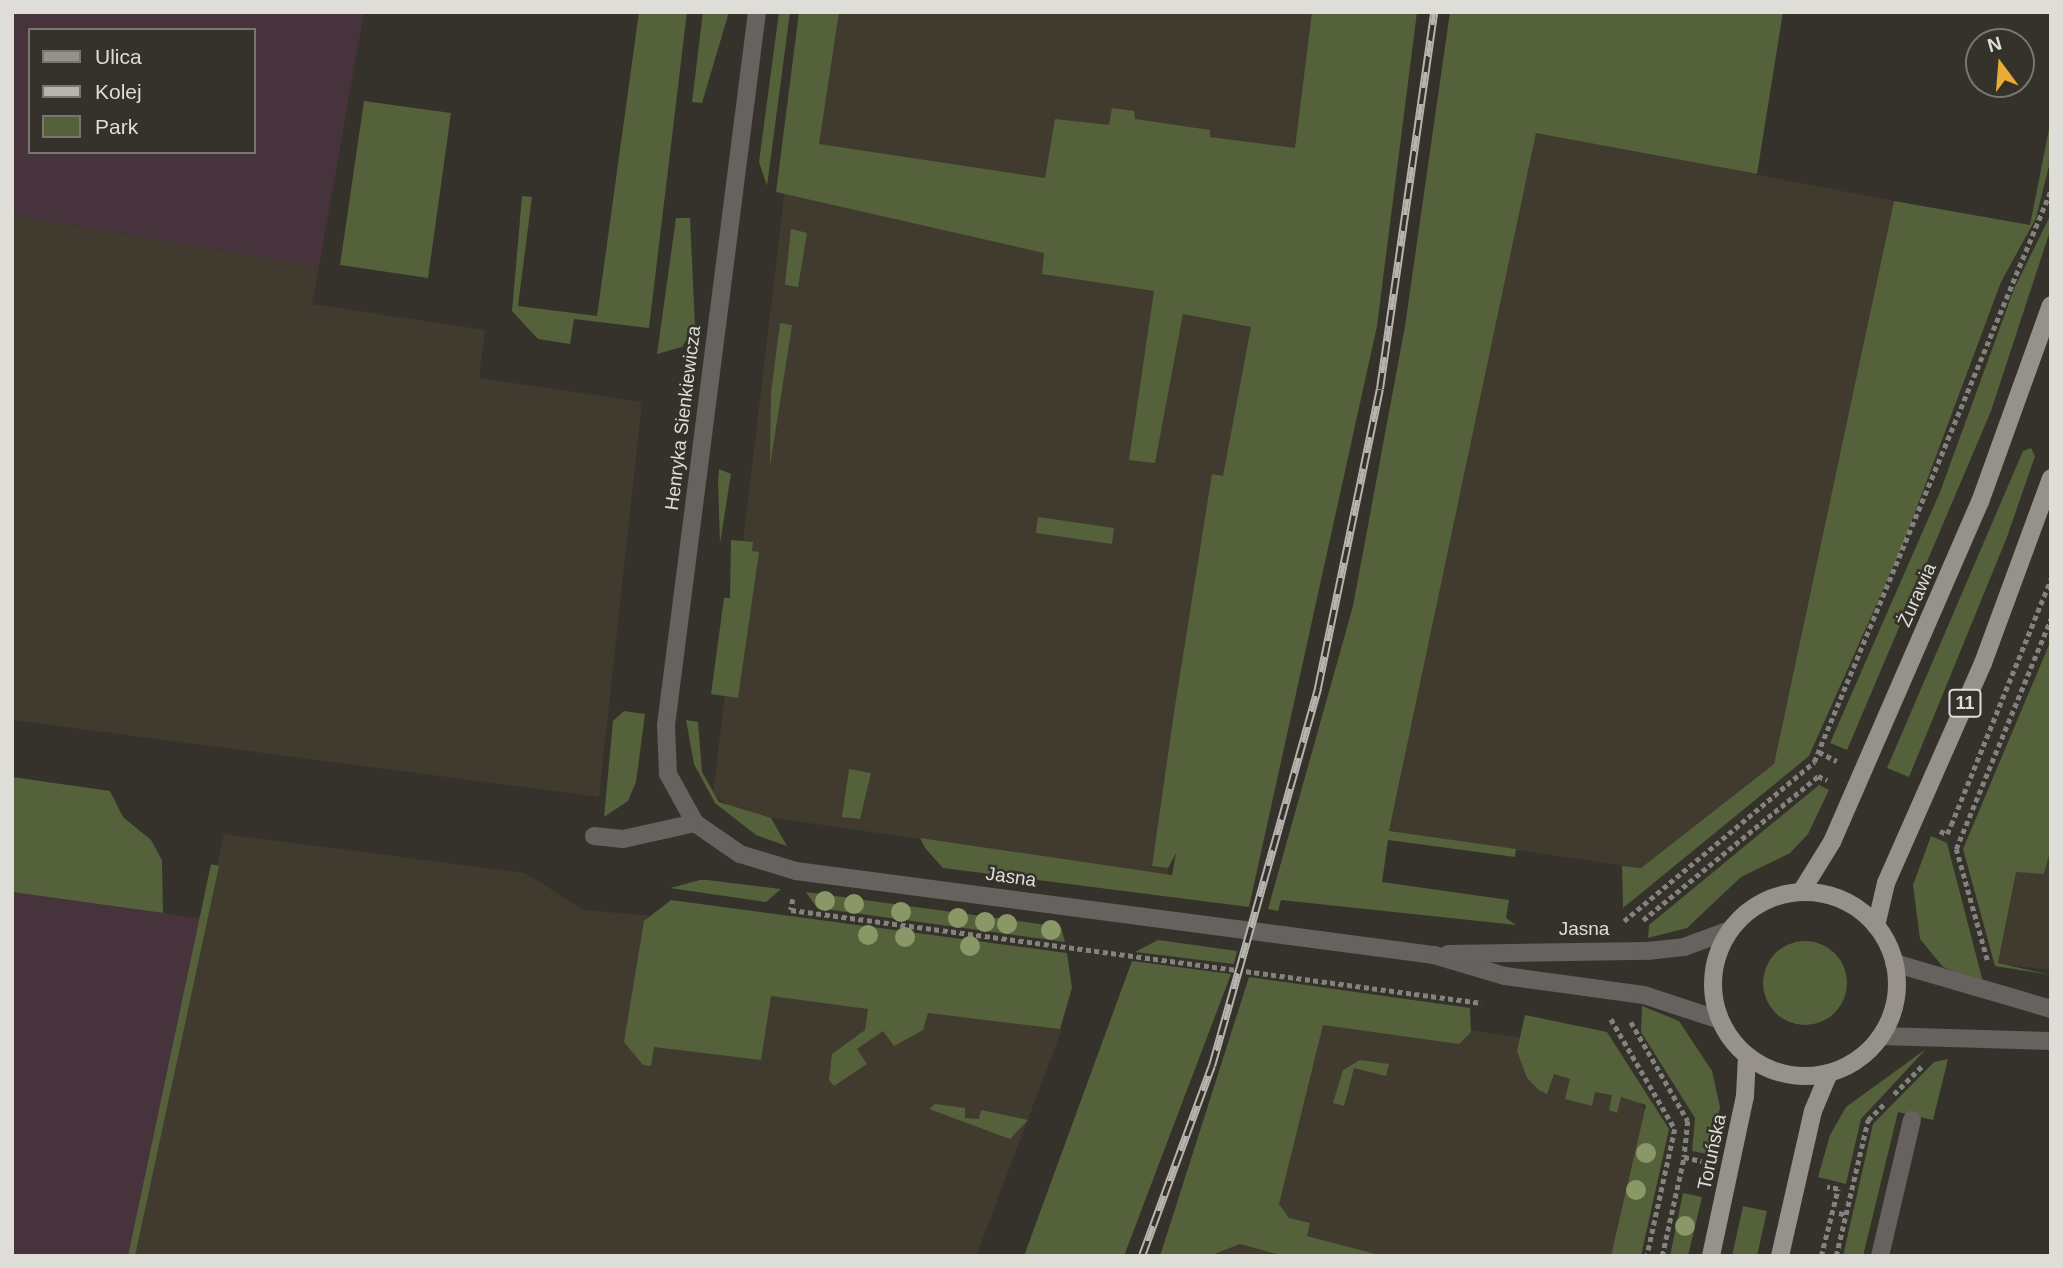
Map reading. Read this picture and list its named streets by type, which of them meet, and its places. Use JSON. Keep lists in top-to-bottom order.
{
  "streets": {
    "main road": ["Żurawia", "11", "Toruńska"],
    "street": ["Henryka Sienkiewicza", "Jasna"]
  },
  "crossings": [
    ["Henryka Sienkiewicza", "Jasna"],
    ["Żurawia", "11"],
    ["Żurawia", "Jasna"],
    ["Żurawia", "Toruńska"],
    ["11", "Jasna"],
    ["11", "Toruńska"],
    ["Jasna", "Toruńska"]
  ],
  "legend": ["Ulica", "Kolej", "Park"],
  "north": "top"
}
